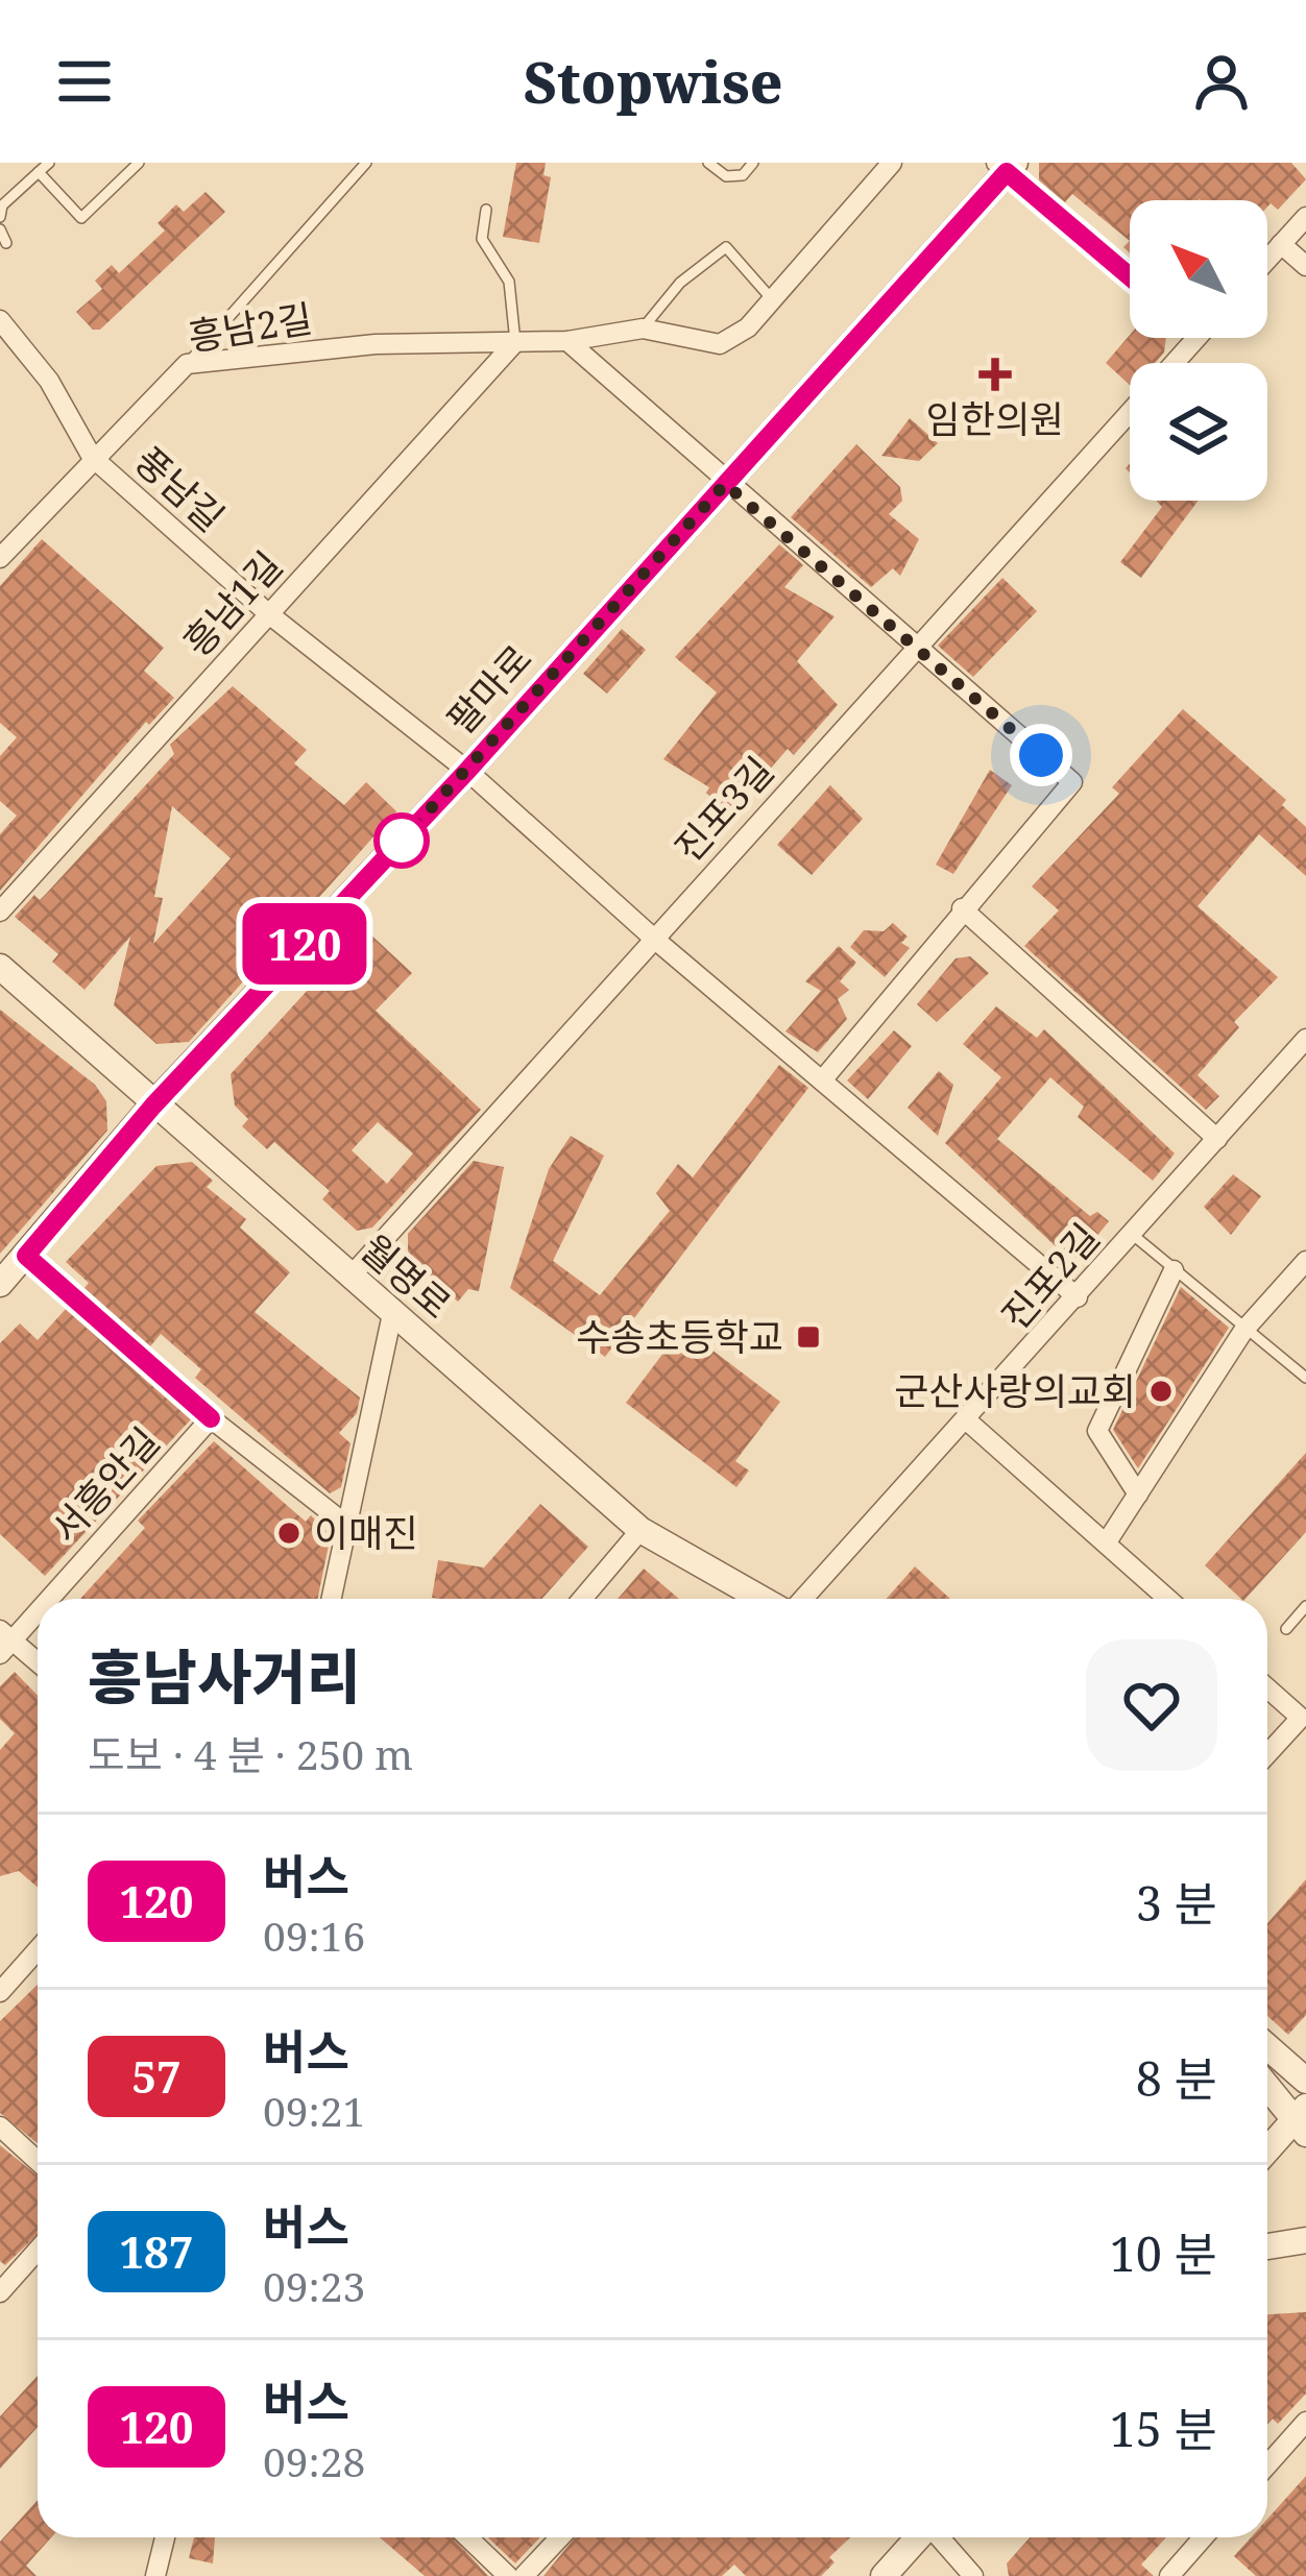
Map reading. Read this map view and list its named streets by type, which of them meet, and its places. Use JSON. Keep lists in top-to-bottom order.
{
  "streets": {
    "street": [
      "흥남2길",
      "풍남길",
      "흥남1길",
      "팔마로",
      "진포3길",
      "월명로",
      "진포2길",
      "서흥안길"
    ]
  },
  "crossings": [
    ["흥남2길", "풍남길"],
    ["흥남2길", "흥남1길"],
    ["풍남길", "흥남1길"],
    ["풍남길", "팔마로"],
    ["풍남길", "진포3길"],
    ["풍남길", "진포2길"],
    ["팔마로", "월명로"],
    ["진포3길", "월명로"]
  ],
  "places": {
    "health": ["임한의원"],
    "transit": ["수송초등학교"],
    "other": ["군산사랑의교회", "이매진"]
  },
  "lines": ["bus line 120"],
  "north": "top left",
  "page": {
    "header": "Stopwise",
    "on_map": "120",
    "heading": ["흥남사거리", "도보 · 4 분 · 250 m"],
    "list": [
      {
        "mark": "120",
        "name": "버스",
        "note": "09:16",
        "value": "3 분"
      },
      {
        "mark": "57",
        "name": "버스",
        "note": "09:21",
        "value": "8 분"
      },
      {
        "mark": "187",
        "name": "버스",
        "note": "09:23",
        "value": "10 분"
      },
      {
        "mark": "120",
        "name": "버스",
        "note": "09:28",
        "value": "15 분"
      }
    ]
  }
}
